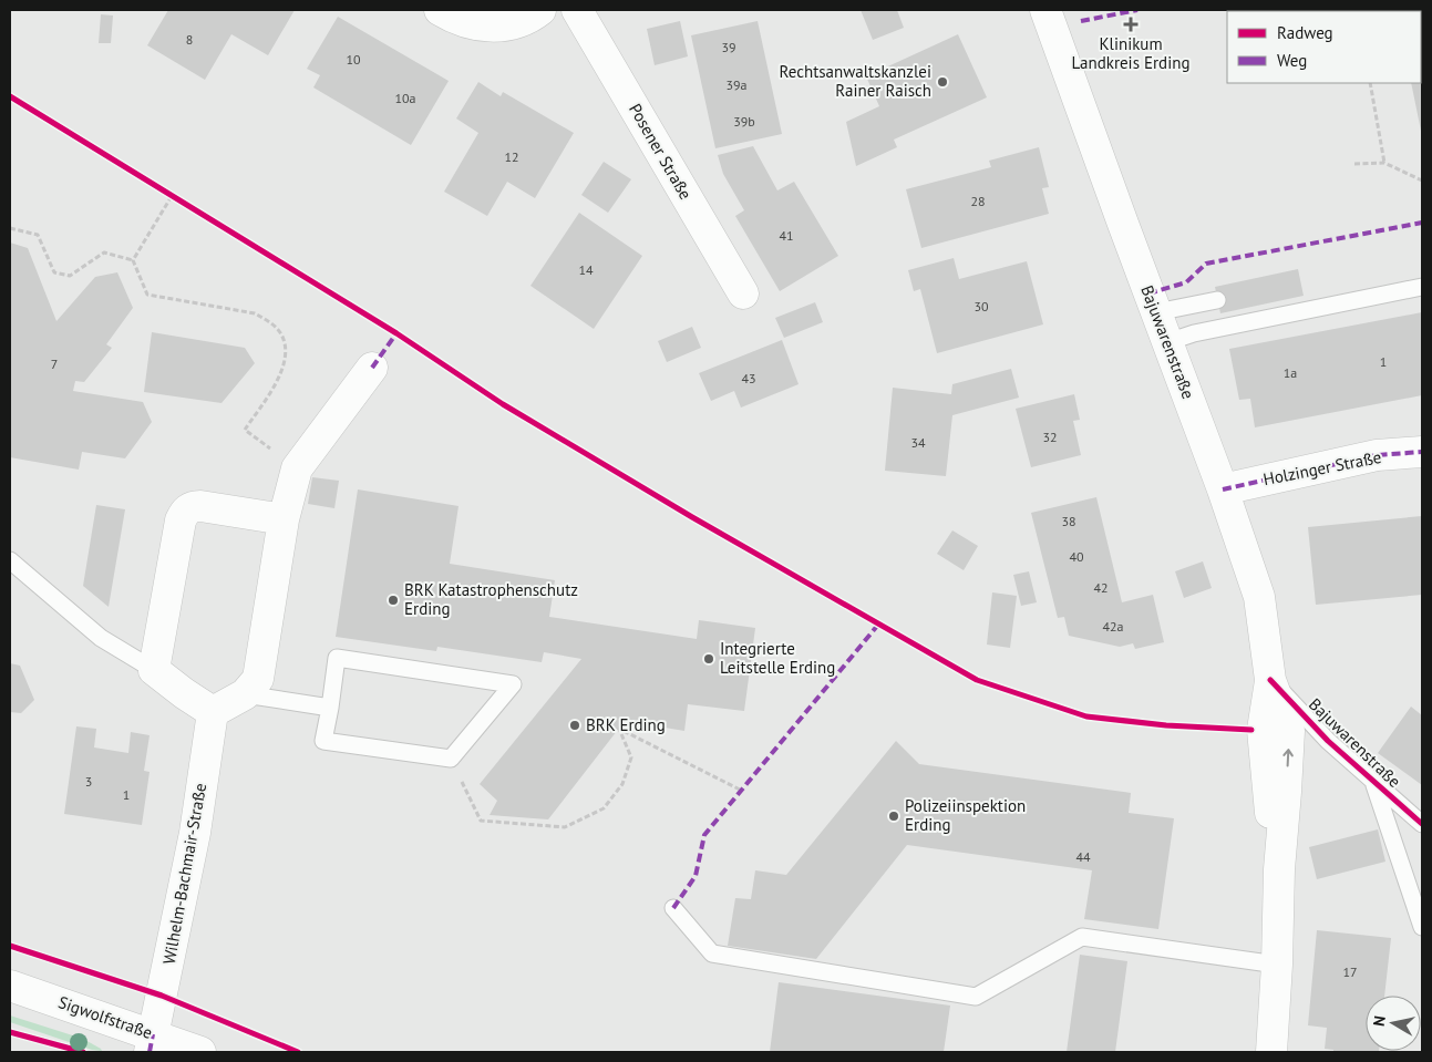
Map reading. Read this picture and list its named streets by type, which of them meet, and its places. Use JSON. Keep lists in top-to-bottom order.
{
  "streets": {
    "street": [
      "Posener Straße",
      "Bajuwarenstraße",
      "Holzinger Straße",
      "Wilhelm-Bachmair-Straße",
      "Sigwolfstraße"
    ]
  },
  "crossings": [
    ["Bajuwarenstraße", "Holzinger Straße"],
    ["Wilhelm-Bachmair-Straße", "Sigwolfstraße"]
  ],
  "places": {
    "health": ["Klinikum Landkreis Erding"],
    "other": [
      "Rechtsanwaltskanzlei Rainer Raisch",
      "BRK Katastrophenschutz Erding",
      "Integrierte Leitstelle Erding",
      "BRK Erding",
      "Polizeiinspektion Erding"
    ]
  },
  "house_numbers": [
    "8",
    "39",
    "10",
    "39a",
    "10a",
    "39b",
    "12",
    "28",
    "41",
    "14",
    "30",
    "1",
    "7",
    "1a",
    "43",
    "32",
    "34",
    "38",
    "40",
    "42",
    "42a",
    "3",
    "1",
    "44",
    "17"
  ],
  "legend": ["Radweg", "Weg"],
  "north": "left"
}
